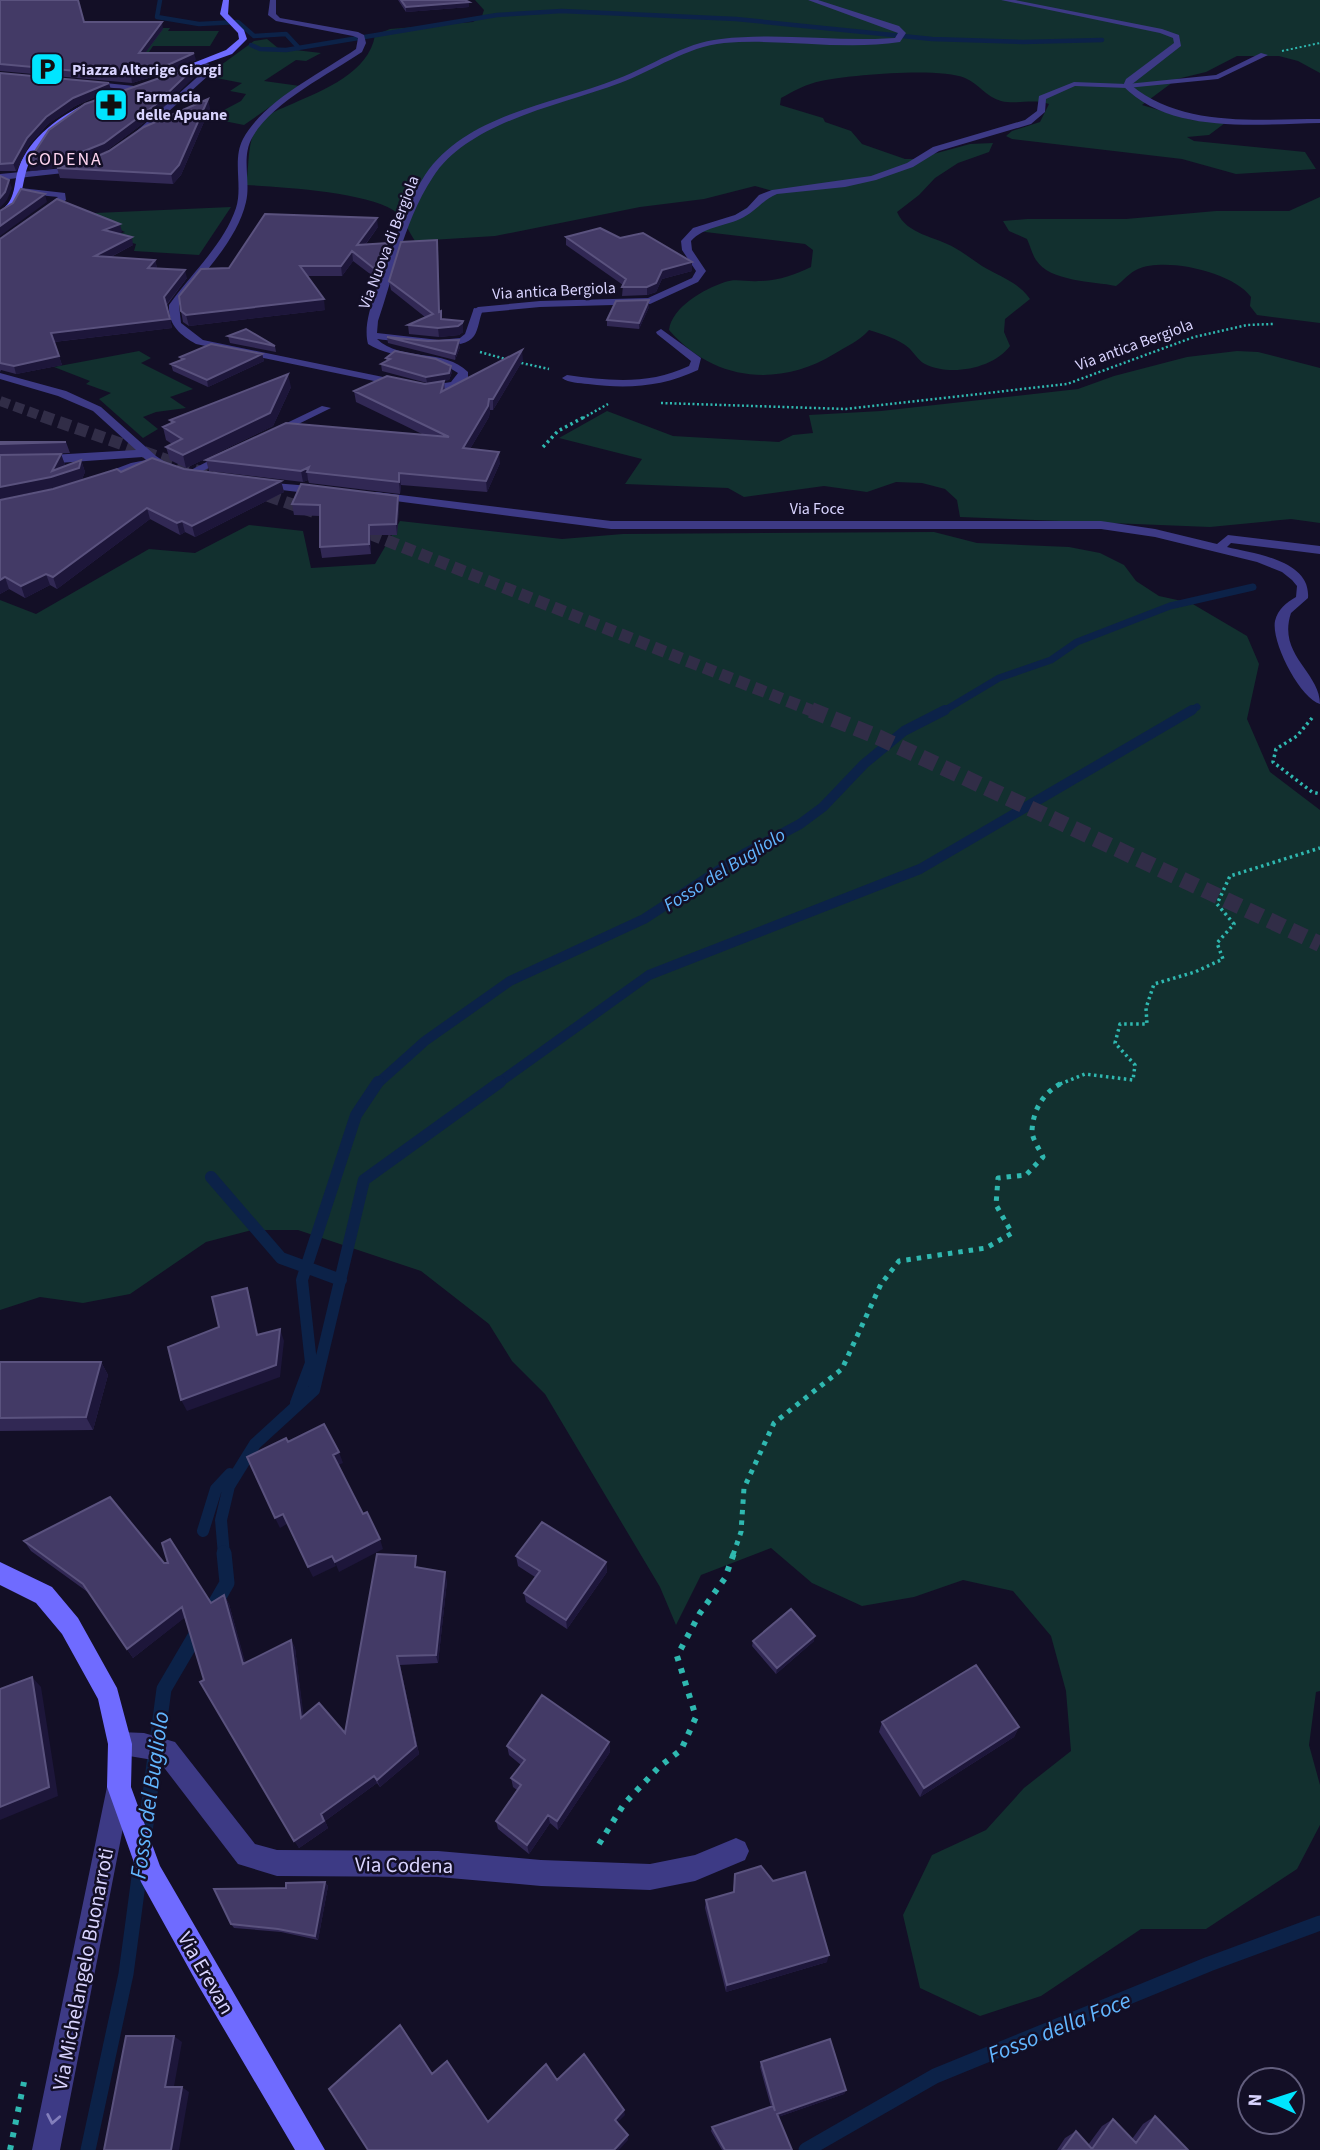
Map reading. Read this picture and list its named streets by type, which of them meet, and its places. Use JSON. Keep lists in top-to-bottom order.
{
  "streets": {
    "street": [
      "Via Nuova di Bergiola",
      "Via antica Bergiola",
      "Via Foce",
      "Via Codena",
      "Via Michelangelo Buonarroti",
      "Via Erevan"
    ]
  },
  "crossings": [
    ["Via Michelangelo Buonarroti", "Via Erevan"]
  ],
  "one_way": ["Via Michelangelo Buonarroti"],
  "districts": ["CODENA"],
  "water": ["Fosso del Bugliolo", "Fosso della Foce"],
  "places": {
    "parking": ["Piazza Alterige Giorgi"],
    "pharmacy": ["Farmacia delle Apuane"]
  },
  "north": "left"
}
